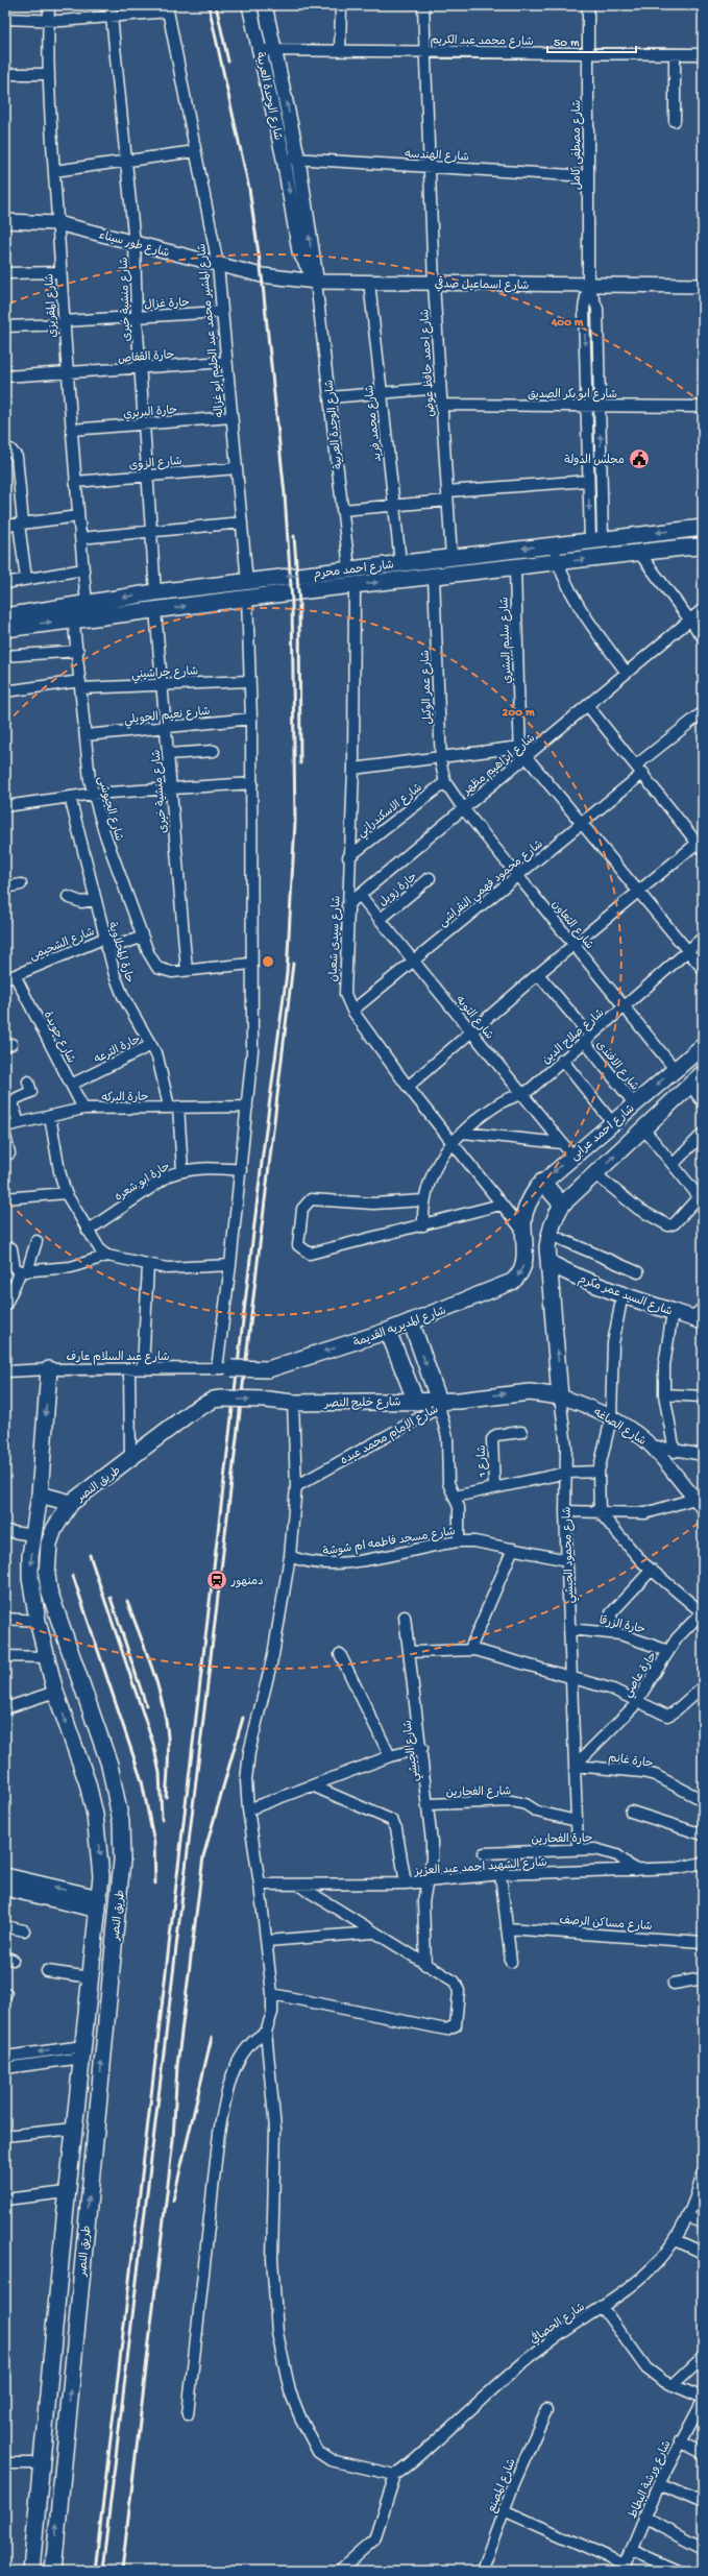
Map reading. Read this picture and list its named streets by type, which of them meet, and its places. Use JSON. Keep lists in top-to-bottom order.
{
  "streets": {
    "main road": [
      "شارع احمد محرم",
      "شارع احمد عرابى",
      "شارع السيد عمر مكرم",
      "شارع المديريه القديمة",
      "شارع خليج النصر",
      "طريق النصر",
      "شارع محمود الحبشي"
    ],
    "street": [
      "شارع محمد عبد الكريم",
      "شارع الوحدة العربية",
      "شارع مصطفى كامل",
      "شارع الهندسه",
      "شارع طور سيناء",
      "شارع اسماعيل صدقي",
      "شارع منشية خيرى",
      "حارة غزال",
      "شارع المقريزي",
      "شارع المشير محمد عبد الحليم ابو غزاله",
      "حارة القفاص",
      "شارع احمد حافظ عوض",
      "شارع ابو بكر الصديق",
      "حارة البربري",
      "شارع محمد فريد",
      "شارع الزوى",
      "شارع سليم البشري",
      "شارع جراشيني",
      "شارع عمر الوكيل",
      "شارع نعيم الجويلي",
      "شارع ابراهيم مظهر",
      "شارع الجيوشى",
      "شارع الاسكندراني",
      "شارع محمود فهمي النقراشى",
      "حارة زويل",
      "شارع التعاون",
      "شارع سيدى شعبان",
      "شارع الشحيمى",
      "حارة المحلاوية",
      "شارع التوبه",
      "شارع صلاح الدين",
      "شارع جويدة",
      "حارة الترعه",
      "شارع الافندى",
      "حارة البركه",
      "حارة ابو شعره",
      "شارع عبد السلام عارف",
      "شارع الصاغه",
      "شارع الإمام محمد عبده",
      "شارع 1",
      "شارع مسجد فاطمه ام شوشة",
      "حارة الزرقا",
      "حارة عاصي",
      "شارع الحبشي",
      "حارة غانم",
      "شارع الفحارين",
      "حارة الفحارين",
      "شارع الشهيد احمد عبد العزيز",
      "شارع مساكن الرصف",
      "شارع الحصافي",
      "شارع ورشة البطاط",
      "شارع المصنع"
    ]
  },
  "crossings": [
    ["شارع محمد عبد الكريم", "شارع الوحدة العربية"],
    ["شارع محمد عبد الكريم", "شارع مصطفى كامل"],
    ["شارع محمد عبد الكريم", "شارع احمد حافظ عوض"],
    ["شارع الوحدة العربية", "شارع الهندسه"],
    ["شارع الوحدة العربية", "شارع اسماعيل صدقي"],
    ["شارع الوحدة العربية", "شارع احمد محرم"],
    ["شارع مصطفى كامل", "شارع الهندسه"],
    ["شارع مصطفى كامل", "شارع اسماعيل صدقي"],
    ["شارع مصطفى كامل", "شارع ابو بكر الصديق"],
    ["شارع مصطفى كامل", "شارع احمد محرم"],
    ["شارع الهندسه", "شارع احمد حافظ عوض"],
    ["شارع طور سيناء", "شارع اسماعيل صدقي"],
    ["شارع طور سيناء", "شارع منشية خيرى"],
    ["شارع طور سيناء", "شارع المقريزي"],
    ["شارع طور سيناء", "شارع المشير محمد عبد الحليم ابو غزاله"],
    ["شارع اسماعيل صدقي", "شارع احمد حافظ عوض"],
    ["شارع اسماعيل صدقي", "شارع محمد فريد"],
    ["شارع منشية خيرى", "حارة غزال"],
    ["شارع منشية خيرى", "حارة القفاص"],
    ["شارع منشية خيرى", "حارة البربري"],
    ["شارع منشية خيرى", "شارع الزوى"],
    ["شارع منشية خيرى", "شارع احمد محرم"],
    ["شارع منشية خيرى", "شارع جراشيني"],
    ["شارع منشية خيرى", "شارع نعيم الجويلي"],
    ["شارع منشية خيرى", "شارع الجيوشى"],
    ["حارة غزال", "شارع المقريزي"],
    ["حارة غزال", "شارع المشير محمد عبد الحليم ابو غزاله"],
    ["شارع المقريزي", "حارة القفاص"],
    ["شارع المقريزي", "حارة البربري"],
    ["شارع المقريزي", "شارع الزوى"],
    ["شارع المقريزي", "شارع احمد محرم"],
    ["شارع المقريزي", "شارع الجيوشى"],
    ["شارع المشير محمد عبد الحليم ابو غزاله", "حارة القفاص"],
    ["شارع المشير محمد عبد الحليم ابو غزاله", "حارة البربري"],
    ["شارع المشير محمد عبد الحليم ابو غزاله", "شارع الزوى"],
    ["شارع المشير محمد عبد الحليم ابو غزاله", "شارع احمد محرم"],
    ["شارع احمد حافظ عوض", "شارع ابو بكر الصديق"],
    ["شارع احمد حافظ عوض", "شارع احمد محرم"],
    ["شارع محمد فريد", "شارع احمد محرم"],
    ["شارع احمد محرم", "شارع سليم البشري"],
    ["شارع احمد محرم", "شارع عمر الوكيل"],
    ["شارع احمد محرم", "شارع الجيوشى"],
    ["شارع احمد محرم", "شارع سيدى شعبان"],
    ["شارع سليم البشري", "شارع ابراهيم مظهر"],
    ["شارع جراشيني", "شارع الجيوشى"],
    ["شارع عمر الوكيل", "شارع الاسكندراني"],
    ["شارع عمر الوكيل", "شارع التعاون"],
    ["شارع نعيم الجويلي", "شارع الجيوشى"],
    ["شارع ابراهيم مظهر", "شارع التعاون"],
    ["شارع ابراهيم مظهر", "شارع سيدى شعبان"],
    ["شارع ابراهيم مظهر", "شارع التوبه"],
    ["شارع الجيوشى", "شارع الشحيمى"],
    ["شارع الاسكندراني", "شارع سيدى شعبان"],
    ["شارع محمود فهمي النقراشى", "شارع التعاون"],
    ["شارع محمود فهمي النقراشى", "شارع سيدى شعبان"],
    ["شارع محمود فهمي النقراشى", "شارع التوبه"],
    ["حارة زويل", "شارع التوبه"],
    ["شارع التعاون", "شارع صلاح الدين"],
    ["شارع التعاون", "شارع احمد عرابى"],
    ["شارع سيدى شعبان", "شارع صلاح الدين"],
    ["شارع سيدى شعبان", "شارع احمد عرابى"],
    ["شارع سيدى شعبان", "شارع المديريه القديمة"],
    ["شارع الشحيمى", "حارة المحلاوية"],
    ["شارع الشحيمى", "شارع جويدة"],
    ["حارة المحلاوية", "حارة الترعه"],
    ["حارة المحلاوية", "حارة البركه"],
    ["حارة المحلاوية", "حارة ابو شعره"],
    ["شارع التوبه", "شارع صلاح الدين"],
    ["شارع التوبه", "شارع احمد عرابى"],
    ["شارع صلاح الدين", "شارع الافندى"],
    ["شارع جويدة", "حارة الترعه"],
    ["شارع جويدة", "حارة البركه"],
    ["شارع الافندى", "شارع احمد عرابى"],
    ["شارع احمد عرابى", "شارع المديريه القديمة"],
    ["شارع السيد عمر مكرم", "شارع محمود الحبشي"],
    ["شارع المديريه القديمة", "شارع عبد السلام عارف"],
    ["شارع عبد السلام عارف", "طريق النصر"],
    ["شارع خليج النصر", "شارع الصاغه"],
    ["شارع خليج النصر", "شارع الإمام محمد عبده"],
    ["شارع خليج النصر", "طريق النصر"],
    ["شارع خليج النصر", "شارع محمود الحبشي"],
    ["شارع الصاغه", "شارع محمود الحبشي"],
    ["شارع مسجد فاطمه ام شوشة", "شارع محمود الحبشي"],
    ["شارع محمود الحبشي", "حارة الزرقا"],
    ["شارع محمود الحبشي", "حارة عاصي"],
    ["شارع محمود الحبشي", "حارة غانم"],
    ["شارع محمود الحبشي", "شارع الفحارين"],
    ["شارع محمود الحبشي", "حارة الفحارين"],
    ["حارة الزرقا", "حارة عاصي"],
    ["حارة عاصي", "حارة غانم"],
    ["شارع الحبشي", "شارع الفحارين"],
    ["شارع الحبشي", "شارع الشهيد احمد عبد العزيز"],
    ["حارة الفحارين", "شارع الشهيد احمد عبد العزيز"]
  ],
  "one_way": ["شارع المديريه القديمة", "شارع خليج النصر"],
  "places": {
    "public building": ["مجلس الدولة"],
    "station": ["دمنهور"]
  },
  "scale_bar": "50 m",
  "rings": ["400 m", "200 m"]
}
